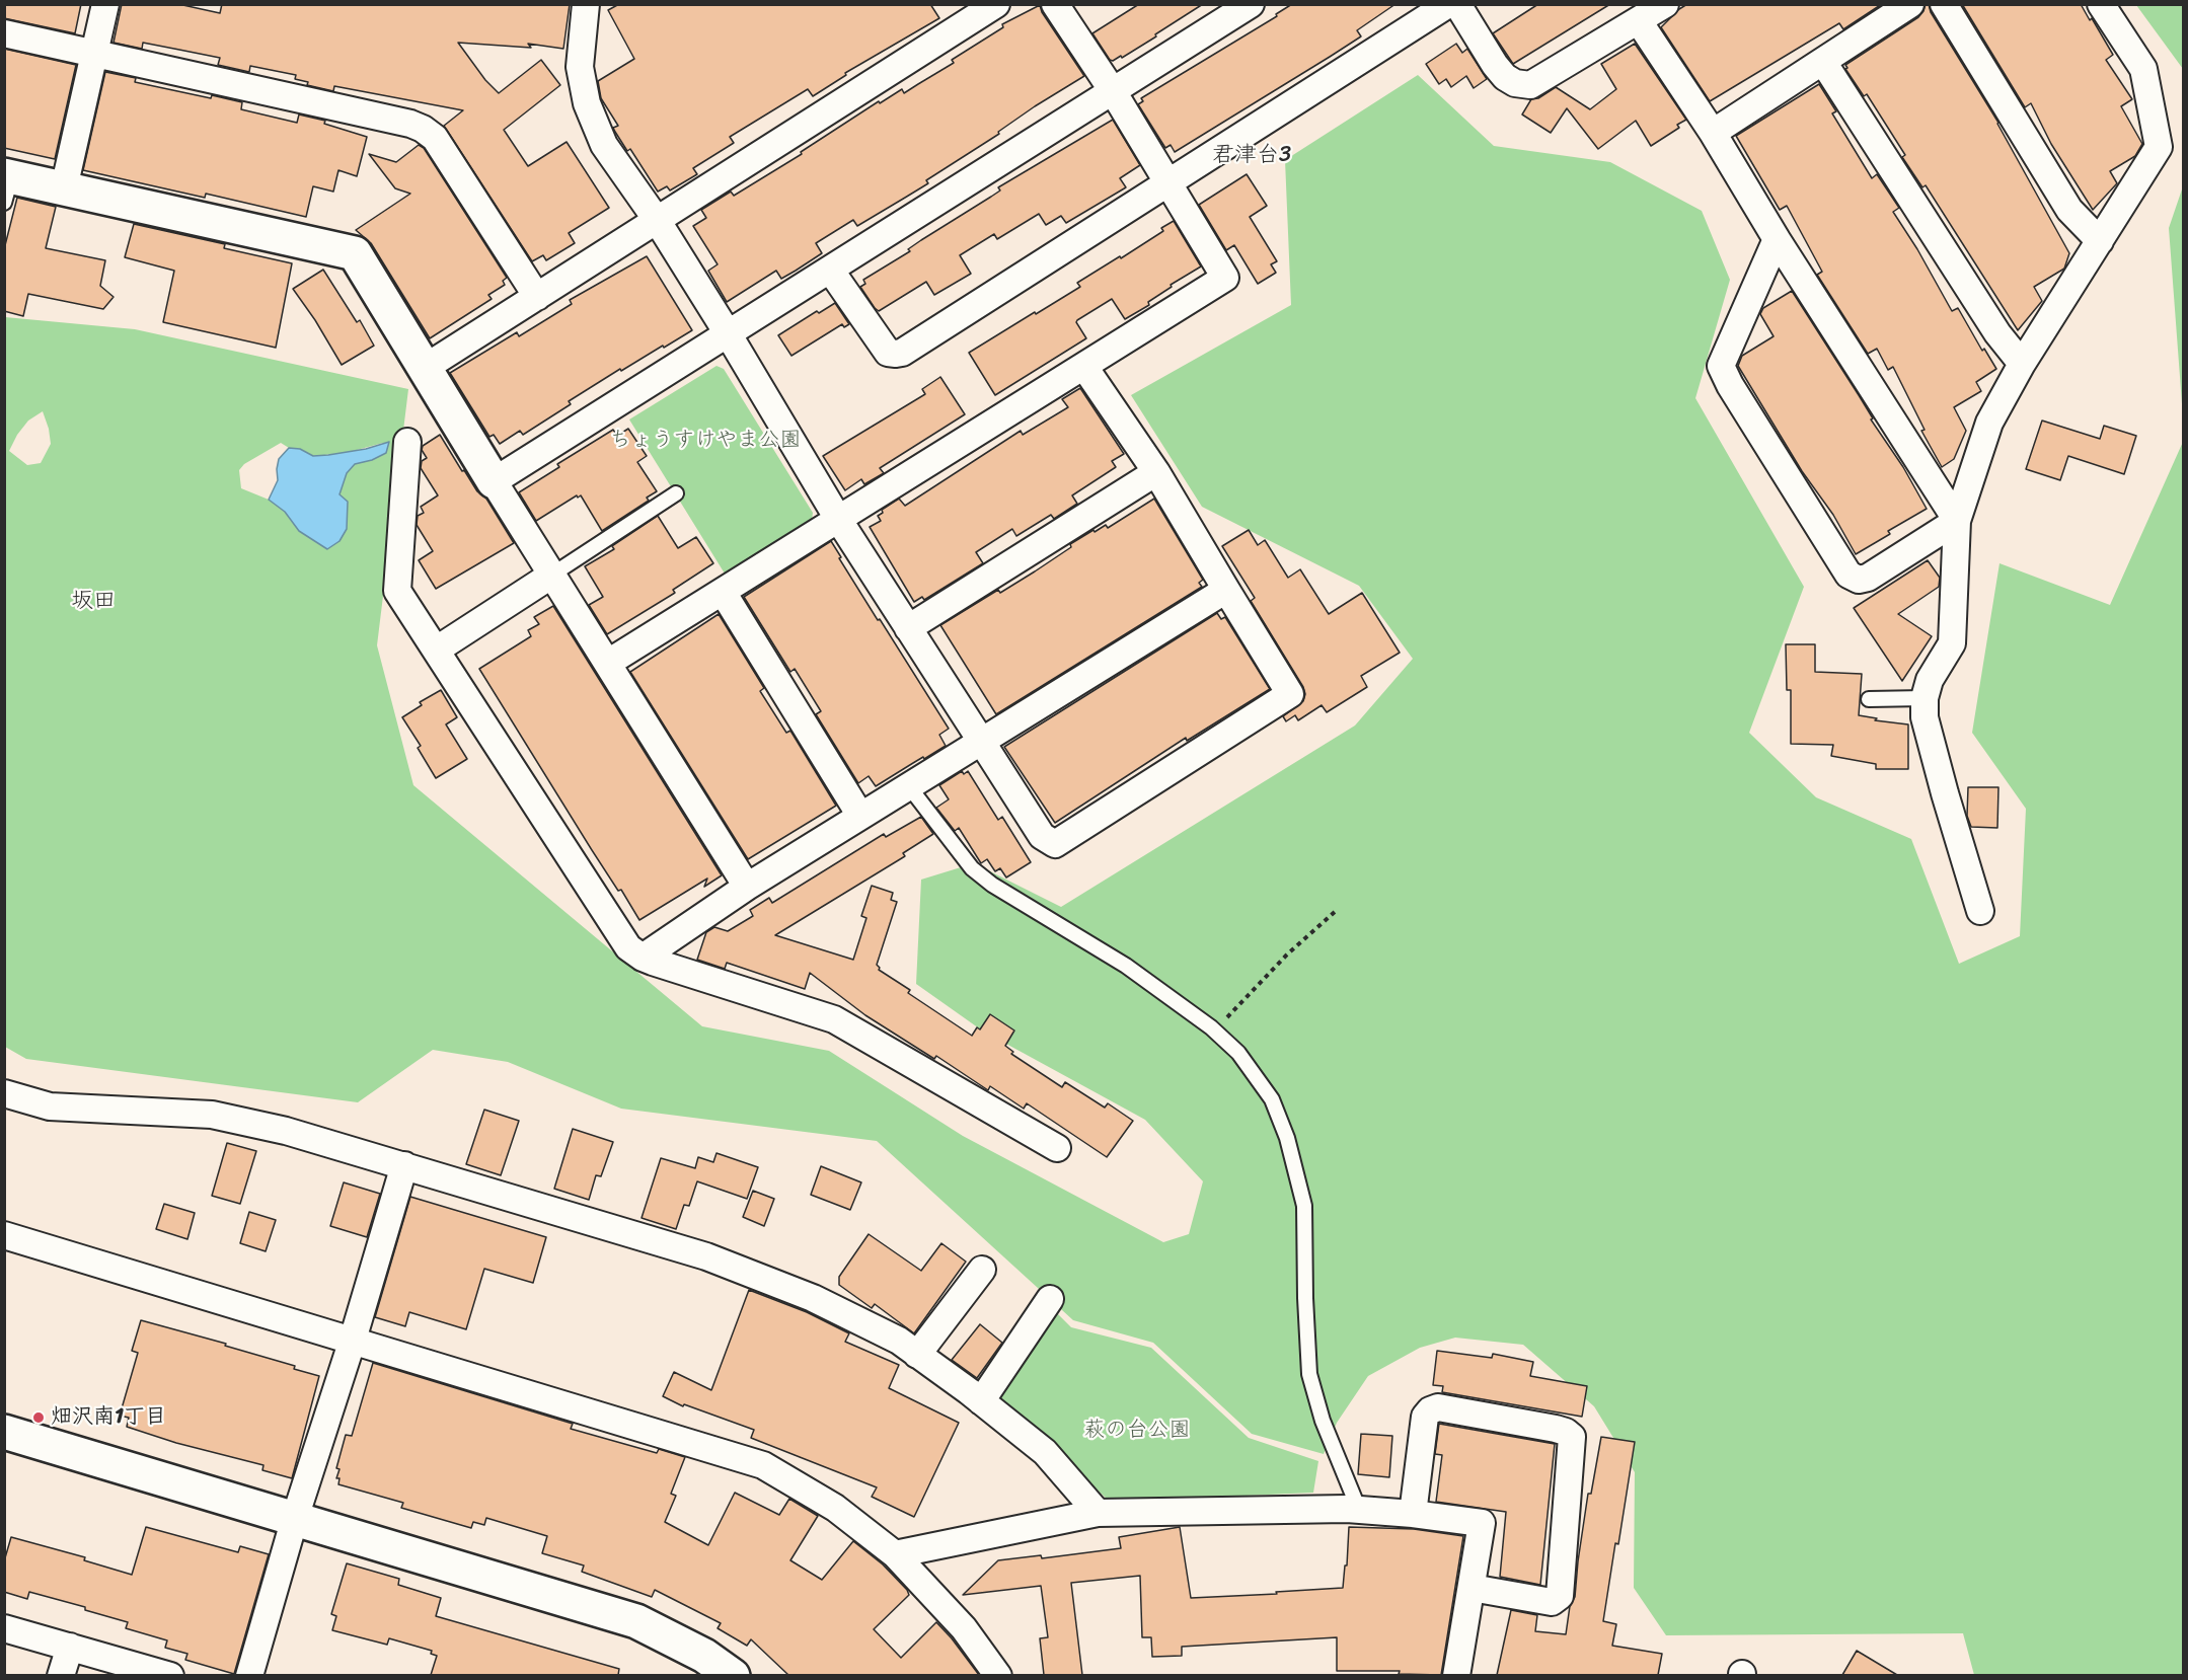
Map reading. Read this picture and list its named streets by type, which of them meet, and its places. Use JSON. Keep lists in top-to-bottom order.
{
  "districts": ["君津台3", "坂田"],
  "parks": ["ちょうすけやま公園", "萩の台公園"],
  "places": ["畑沢南1丁目"]
}
